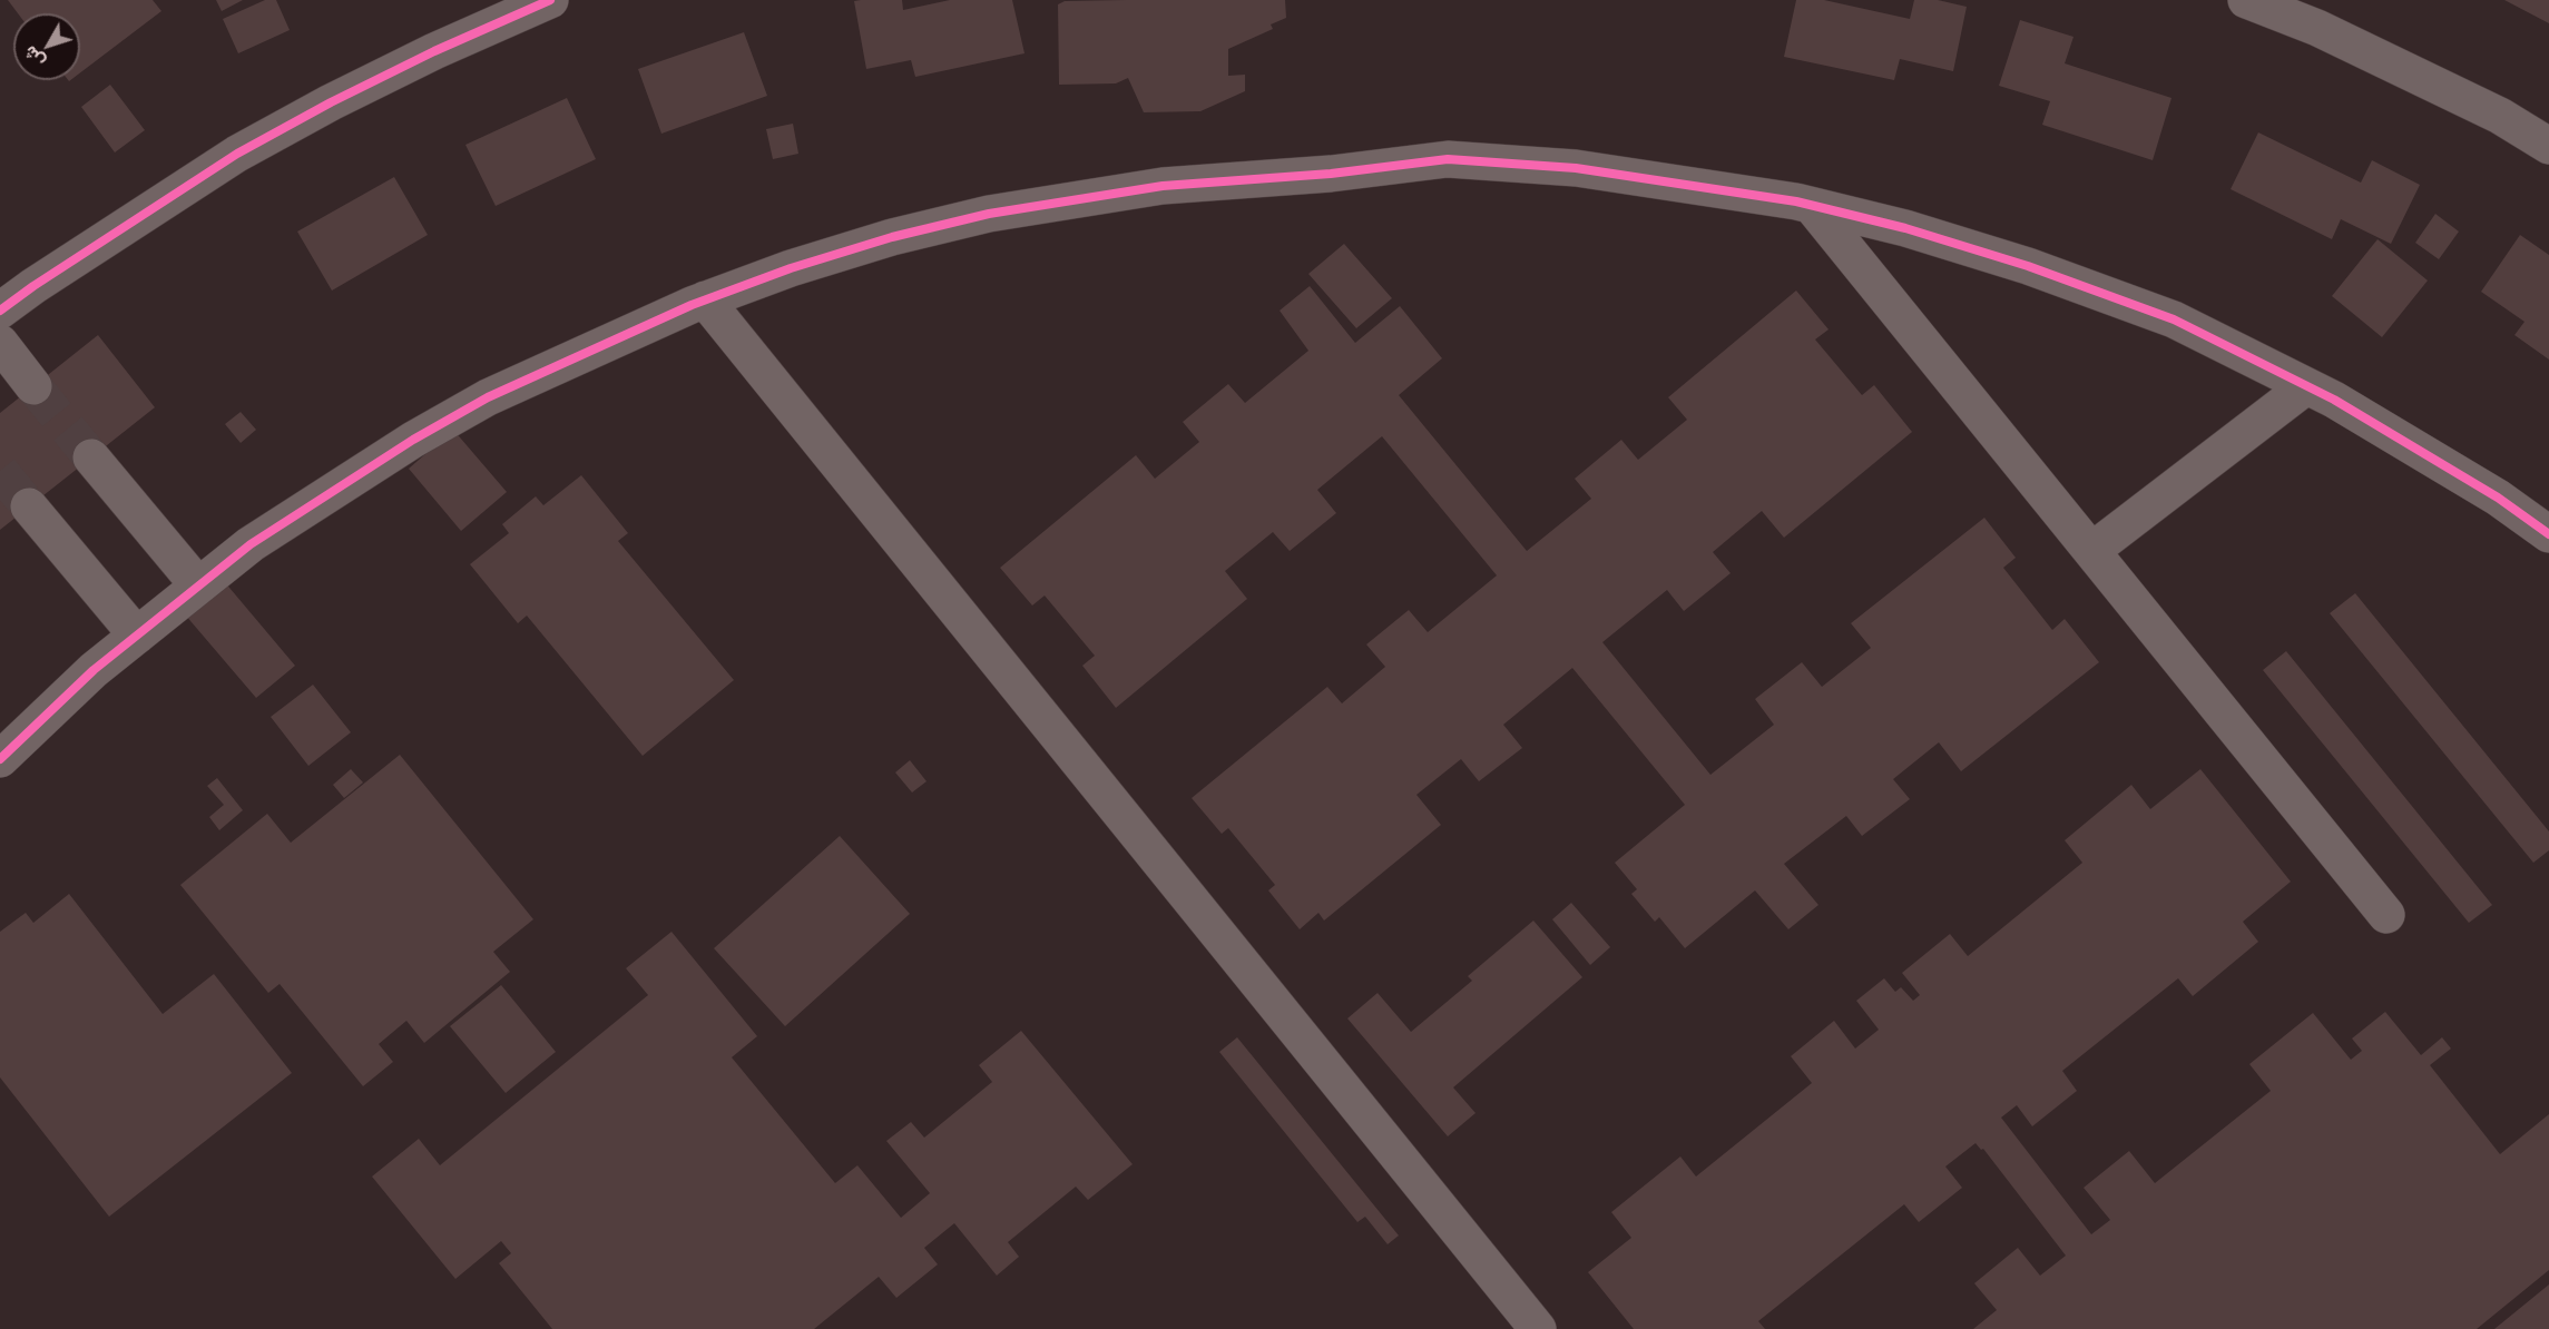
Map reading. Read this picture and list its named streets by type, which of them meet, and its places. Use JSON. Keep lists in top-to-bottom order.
{
  "north": "bottom left"
}
